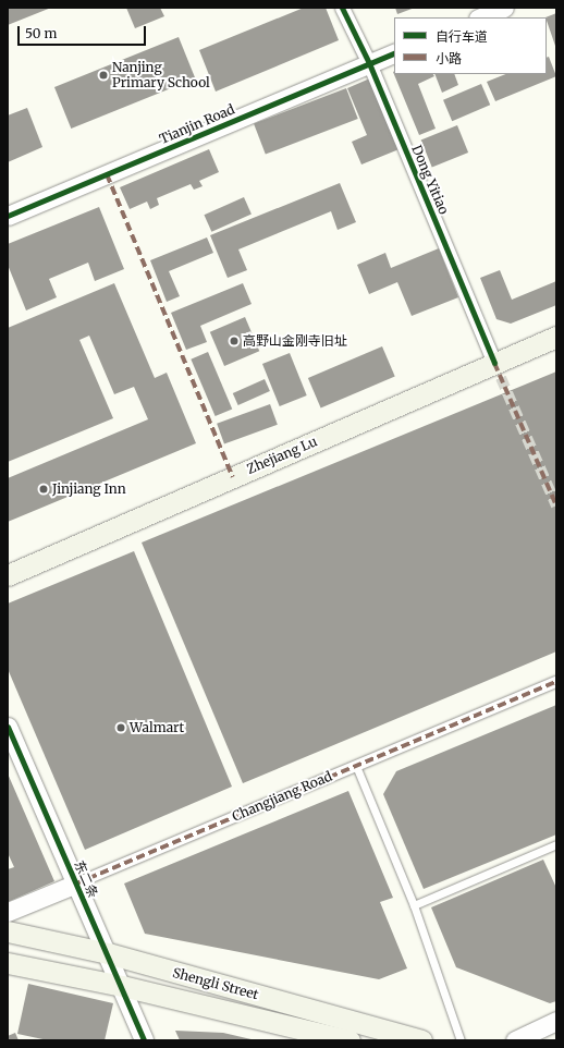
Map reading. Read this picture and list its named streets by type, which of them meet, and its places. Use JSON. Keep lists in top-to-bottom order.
{
  "streets": {
    "main road": ["Zhejiang Lu", "Shengli Street"],
    "street": [
      "Tianjin Road",
      "Dong Yitiao",
      "Changjiang Road",
      "东二条"
    ]
  },
  "crossings": [
    ["Tianjin Road", "Dong Yitiao"],
    ["Dong Yitiao", "Zhejiang Lu"],
    ["Changjiang Road", "东二条"],
    ["东二条", "Shengli Street"]
  ],
  "places": [
    "Nanjing Primary School",
    "高野山金刚寺旧址",
    "Jinjiang Inn",
    "Walmart"
  ],
  "legend": ["自行车道", "小路"],
  "scale_bar": "50 m"
}
